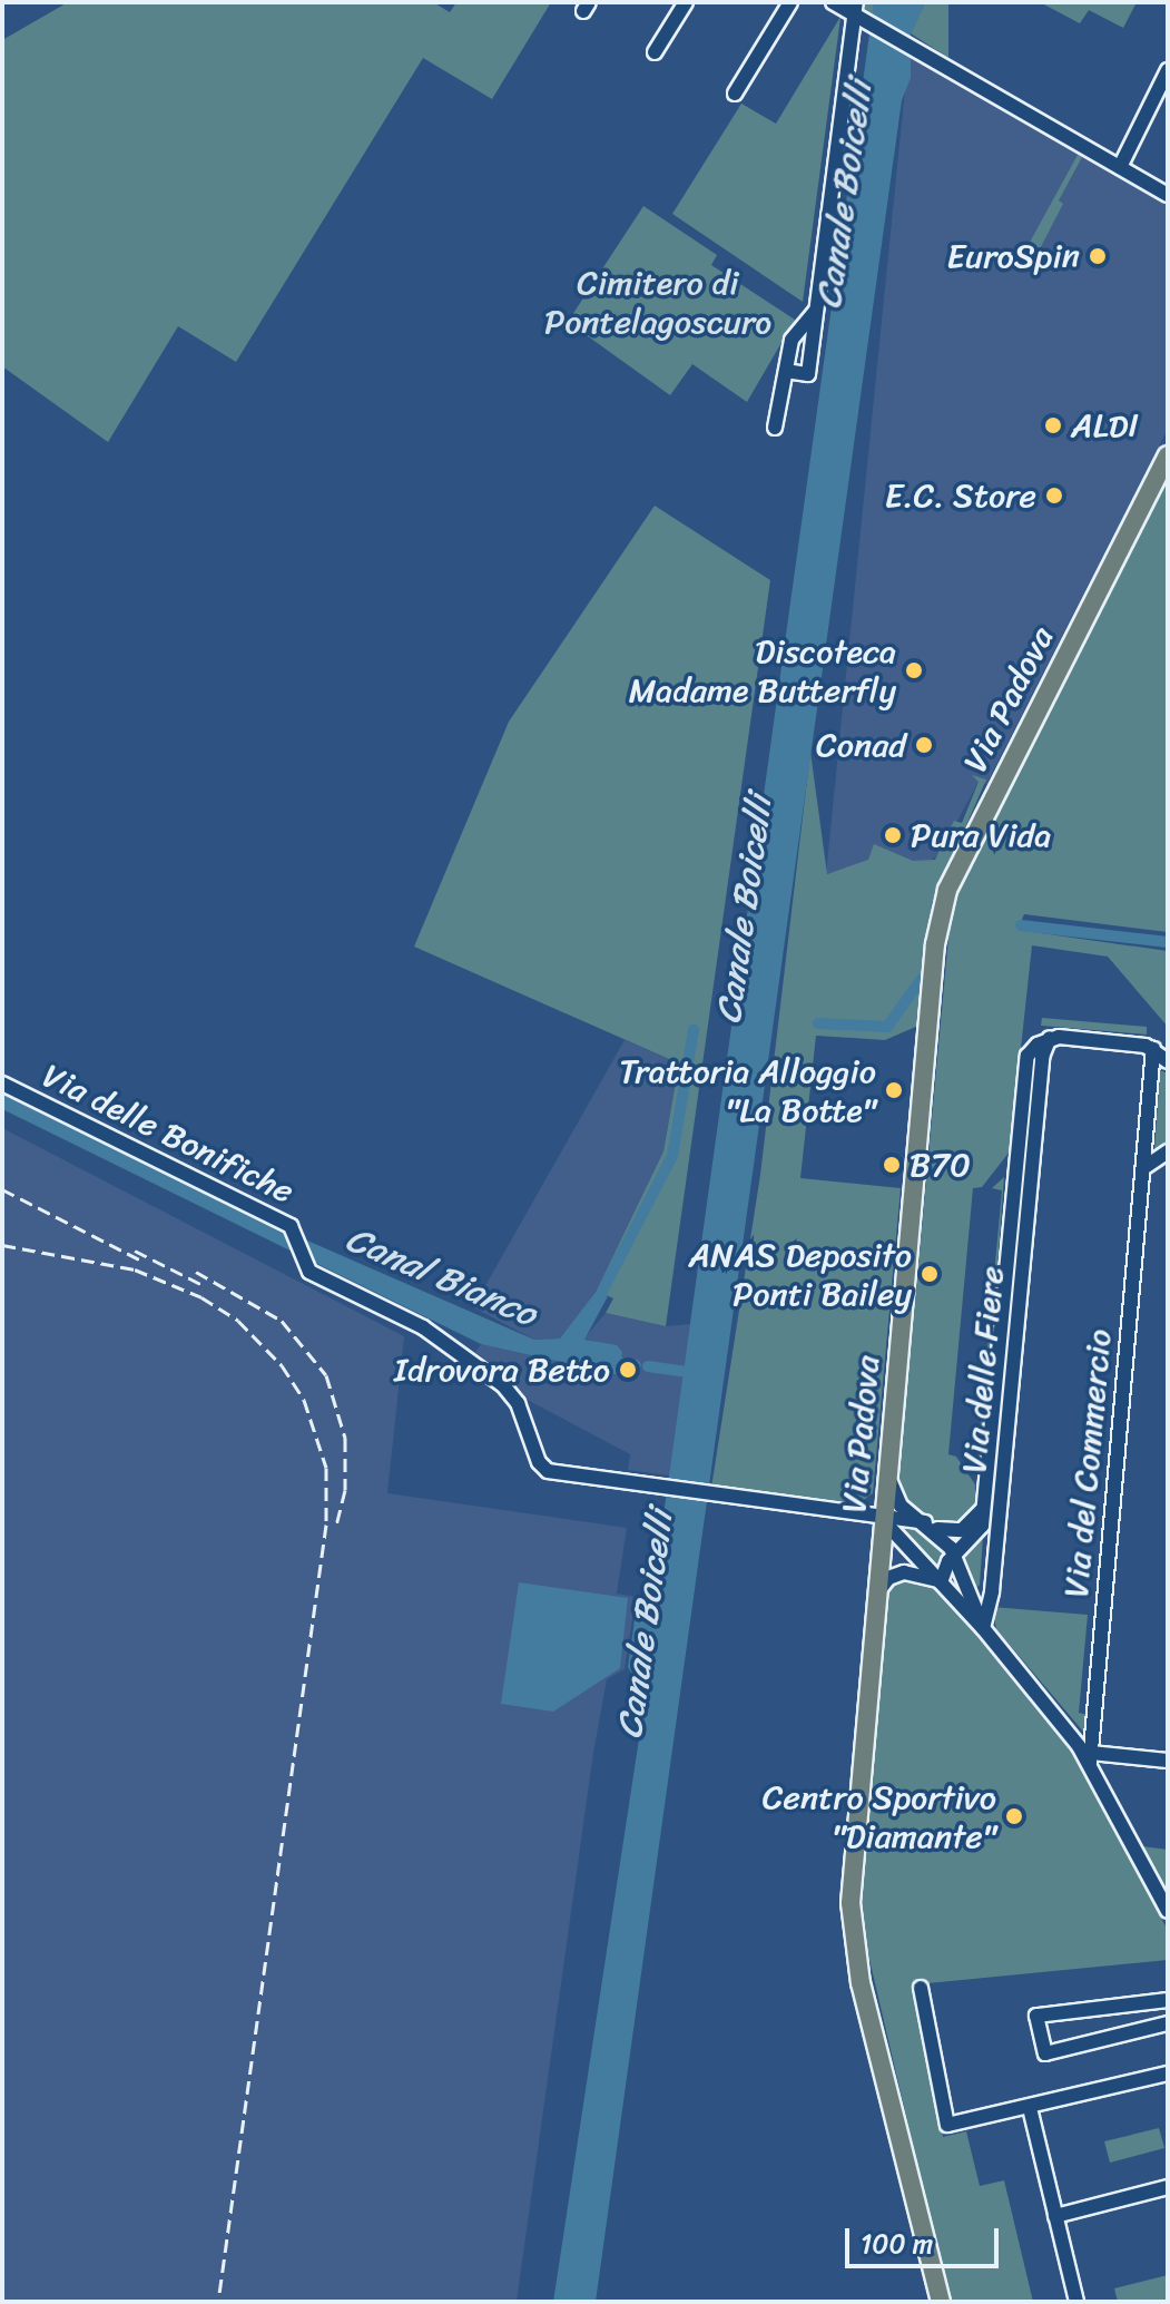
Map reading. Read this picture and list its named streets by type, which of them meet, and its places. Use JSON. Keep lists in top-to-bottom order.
{
  "streets": {
    "main road": ["Via Padova"],
    "street": ["Via delle Bonifiche", "Via delle Fiere", "Via del Commercio"]
  },
  "crossings": [
    ["Via Padova", "Via delle Bonifiche"],
    ["Via Padova", "Via delle Fiere"],
    ["Via delle Bonifiche", "Via delle Fiere"]
  ],
  "water": ["Canale Boicelli", "Canal Bianco"],
  "parks": ["Cimitero di Pontelagoscuro"],
  "places": [
    "EuroSpin",
    "ALDI",
    "E.C. Store",
    "Discoteca Madame Butterfly",
    "Conad",
    "Pura Vida",
    "Trattoria Alloggio \"La Botte\"",
    "B70",
    "ANAS Deposito Ponti Bailey",
    "Idrovora Betto",
    "Centro Sportivo \"Diamante\""
  ],
  "scale_bar": "100 m"
}
